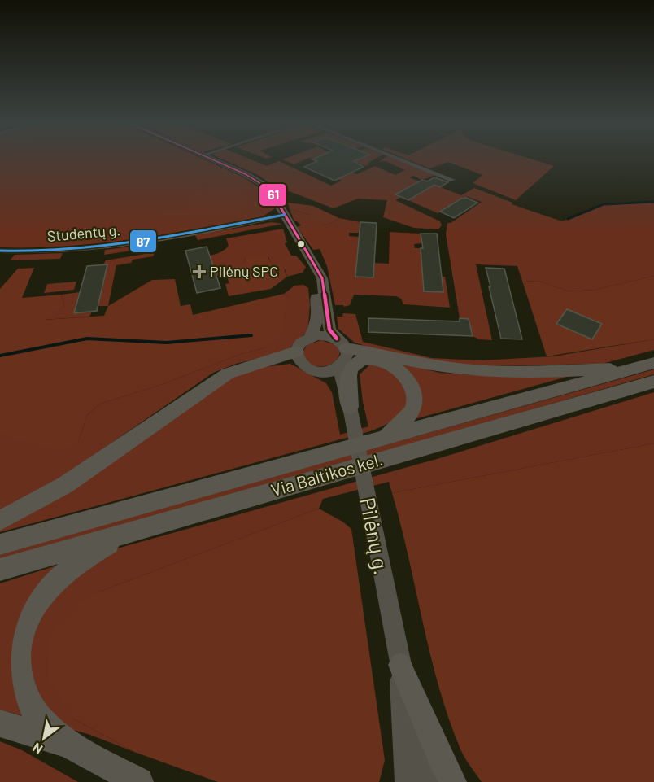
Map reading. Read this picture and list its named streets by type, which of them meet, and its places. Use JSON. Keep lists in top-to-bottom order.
{
  "streets": {
    "highway": ["Via Baltikos kel."],
    "main road": ["Pilėnų g."],
    "street": ["Studentų g."]
  },
  "places": {
    "health": ["Pilėnų SPC"]
  },
  "lines": ["transit line 61", "transit line 87"],
  "north": "bottom left"
}
